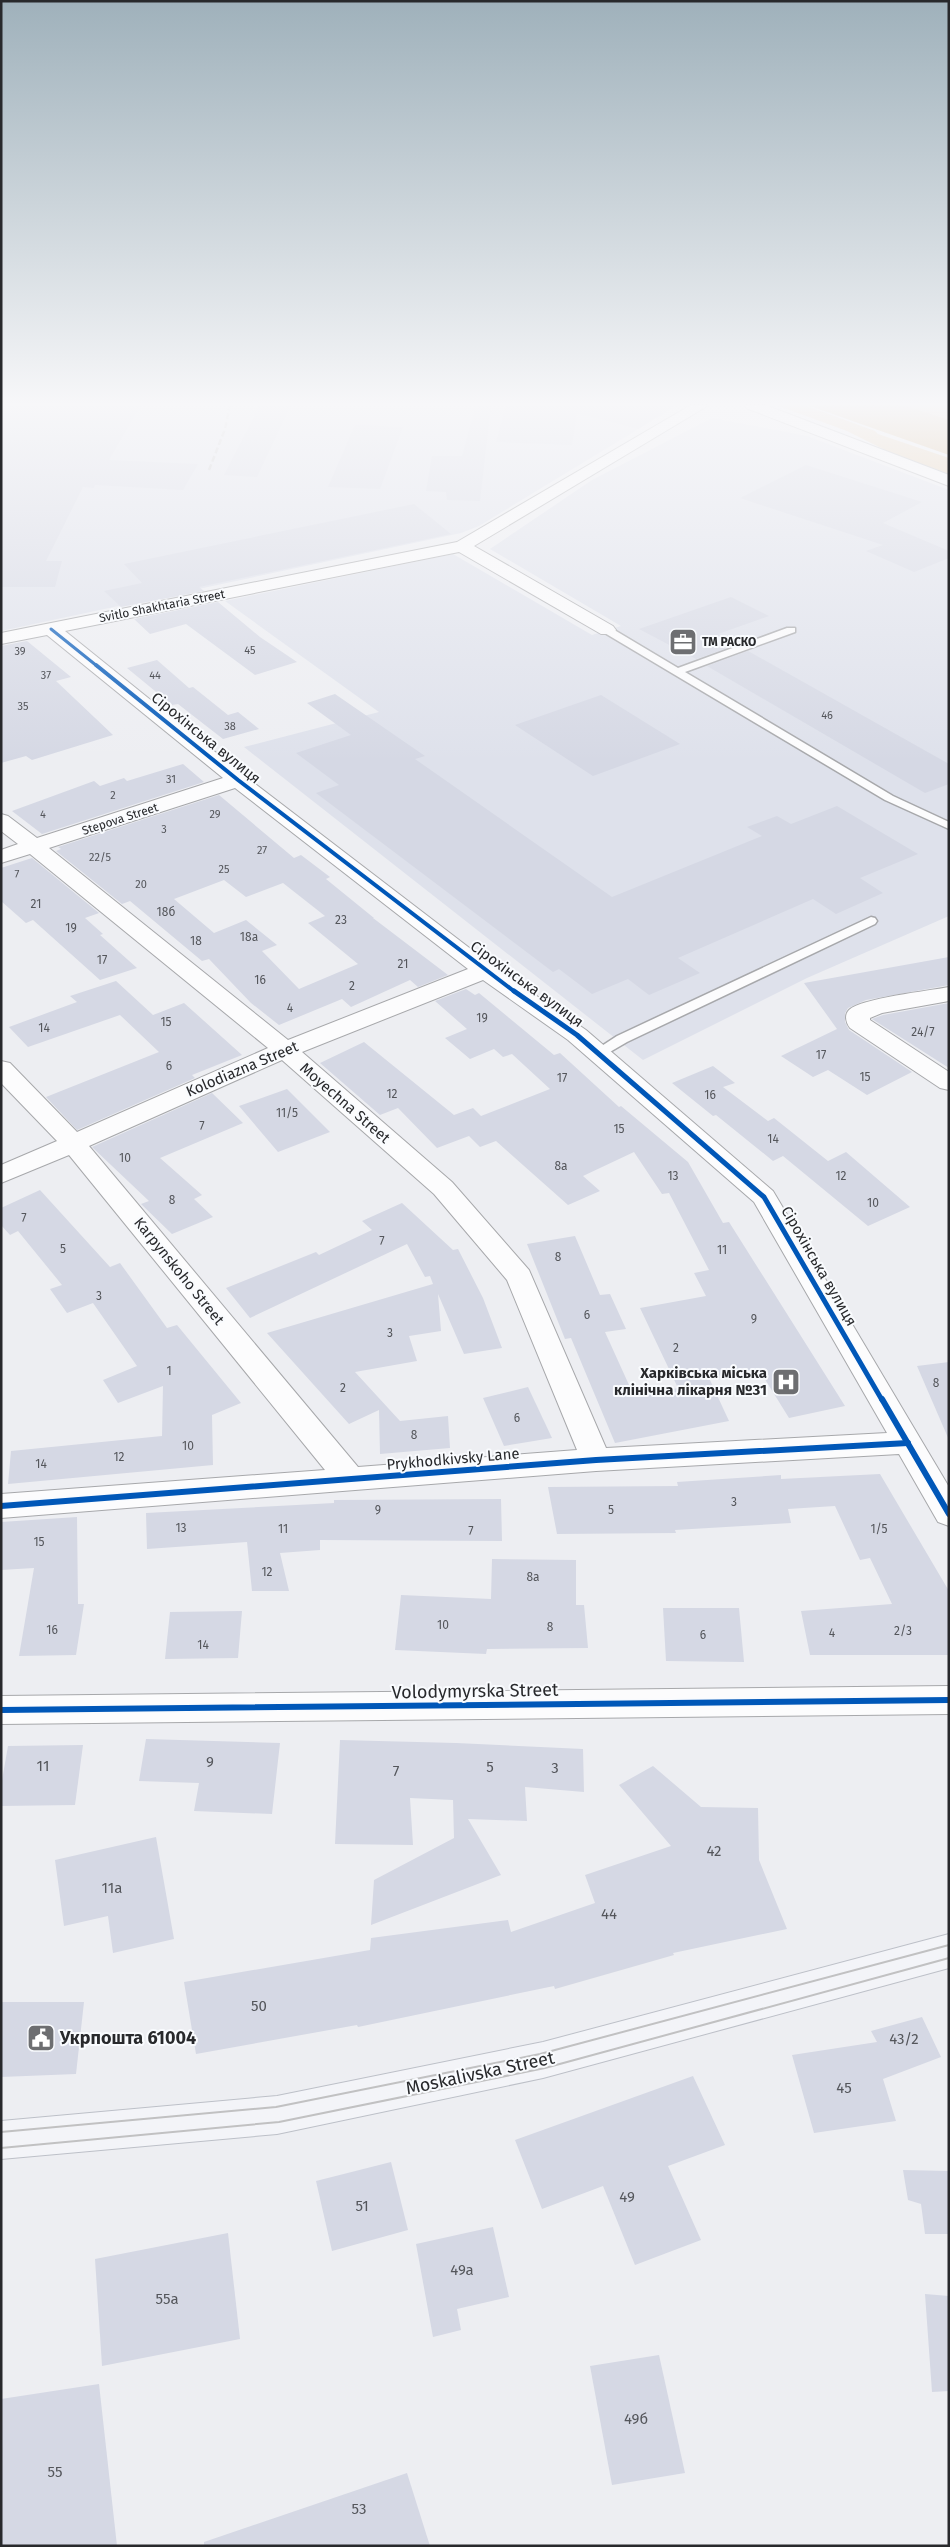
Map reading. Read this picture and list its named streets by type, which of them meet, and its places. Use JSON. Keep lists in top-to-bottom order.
{
  "streets": {
    "main road": ["Moskalivska Street"],
    "street": [
      "Svitlo Shakhtaria Street",
      "Сірохінська вулиця",
      "Stepova Street",
      "Kolodiazna Street",
      "Moyechna Street",
      "Karpynskoho Street",
      "Prykhodkivsky Lane",
      "Volodymyrska Street"
    ]
  },
  "crossings": [
    ["Svitlo Shakhtaria Street", "Сірохінська вулиця"],
    ["Сірохінська вулиця", "Stepova Street"],
    ["Сірохінська вулиця", "Kolodiazna Street"],
    ["Сірохінська вулиця", "Prykhodkivsky Lane"],
    ["Stepova Street", "Moyechna Street"],
    ["Kolodiazna Street", "Moyechna Street"],
    ["Kolodiazna Street", "Karpynskoho Street"],
    ["Moyechna Street", "Prykhodkivsky Lane"],
    ["Karpynskoho Street", "Prykhodkivsky Lane"]
  ],
  "places": {
    "office": ["ТМ РАСКО"],
    "hospital": ["Харківська міська клінічна лікарня №31"],
    "public building": ["Укрпошта 61004"]
  },
  "house_numbers": [
    "45",
    "39",
    "37",
    "44",
    "35",
    "46",
    "38",
    "31",
    "2",
    "4",
    "29",
    "3",
    "27",
    "22/5",
    "25",
    "7",
    "20",
    "21",
    "18б",
    "23",
    "19",
    "18а",
    "18",
    "17",
    "21",
    "16",
    "2",
    "4",
    "19",
    "15",
    "14",
    "24/7",
    "17",
    "6",
    "15",
    "17",
    "12",
    "16",
    "11/5",
    "7",
    "15",
    "14",
    "10",
    "8а",
    "13",
    "12",
    "8",
    "10",
    "7",
    "7",
    "5",
    "11",
    "8",
    "3",
    "6",
    "9",
    "3",
    "2",
    "1",
    "8",
    "2",
    "6",
    "8",
    "10",
    "12",
    "14",
    "3",
    "9",
    "5",
    "13",
    "11",
    "1/5",
    "7",
    "15",
    "12",
    "8а",
    "10",
    "8",
    "16",
    "2/3",
    "4",
    "6",
    "14",
    "9",
    "11",
    "5",
    "3",
    "7",
    "42",
    "11а",
    "44",
    "50",
    "43/2",
    "45",
    "49",
    "51",
    "49а",
    "55а",
    "49б",
    "55",
    "53"
  ]
}
